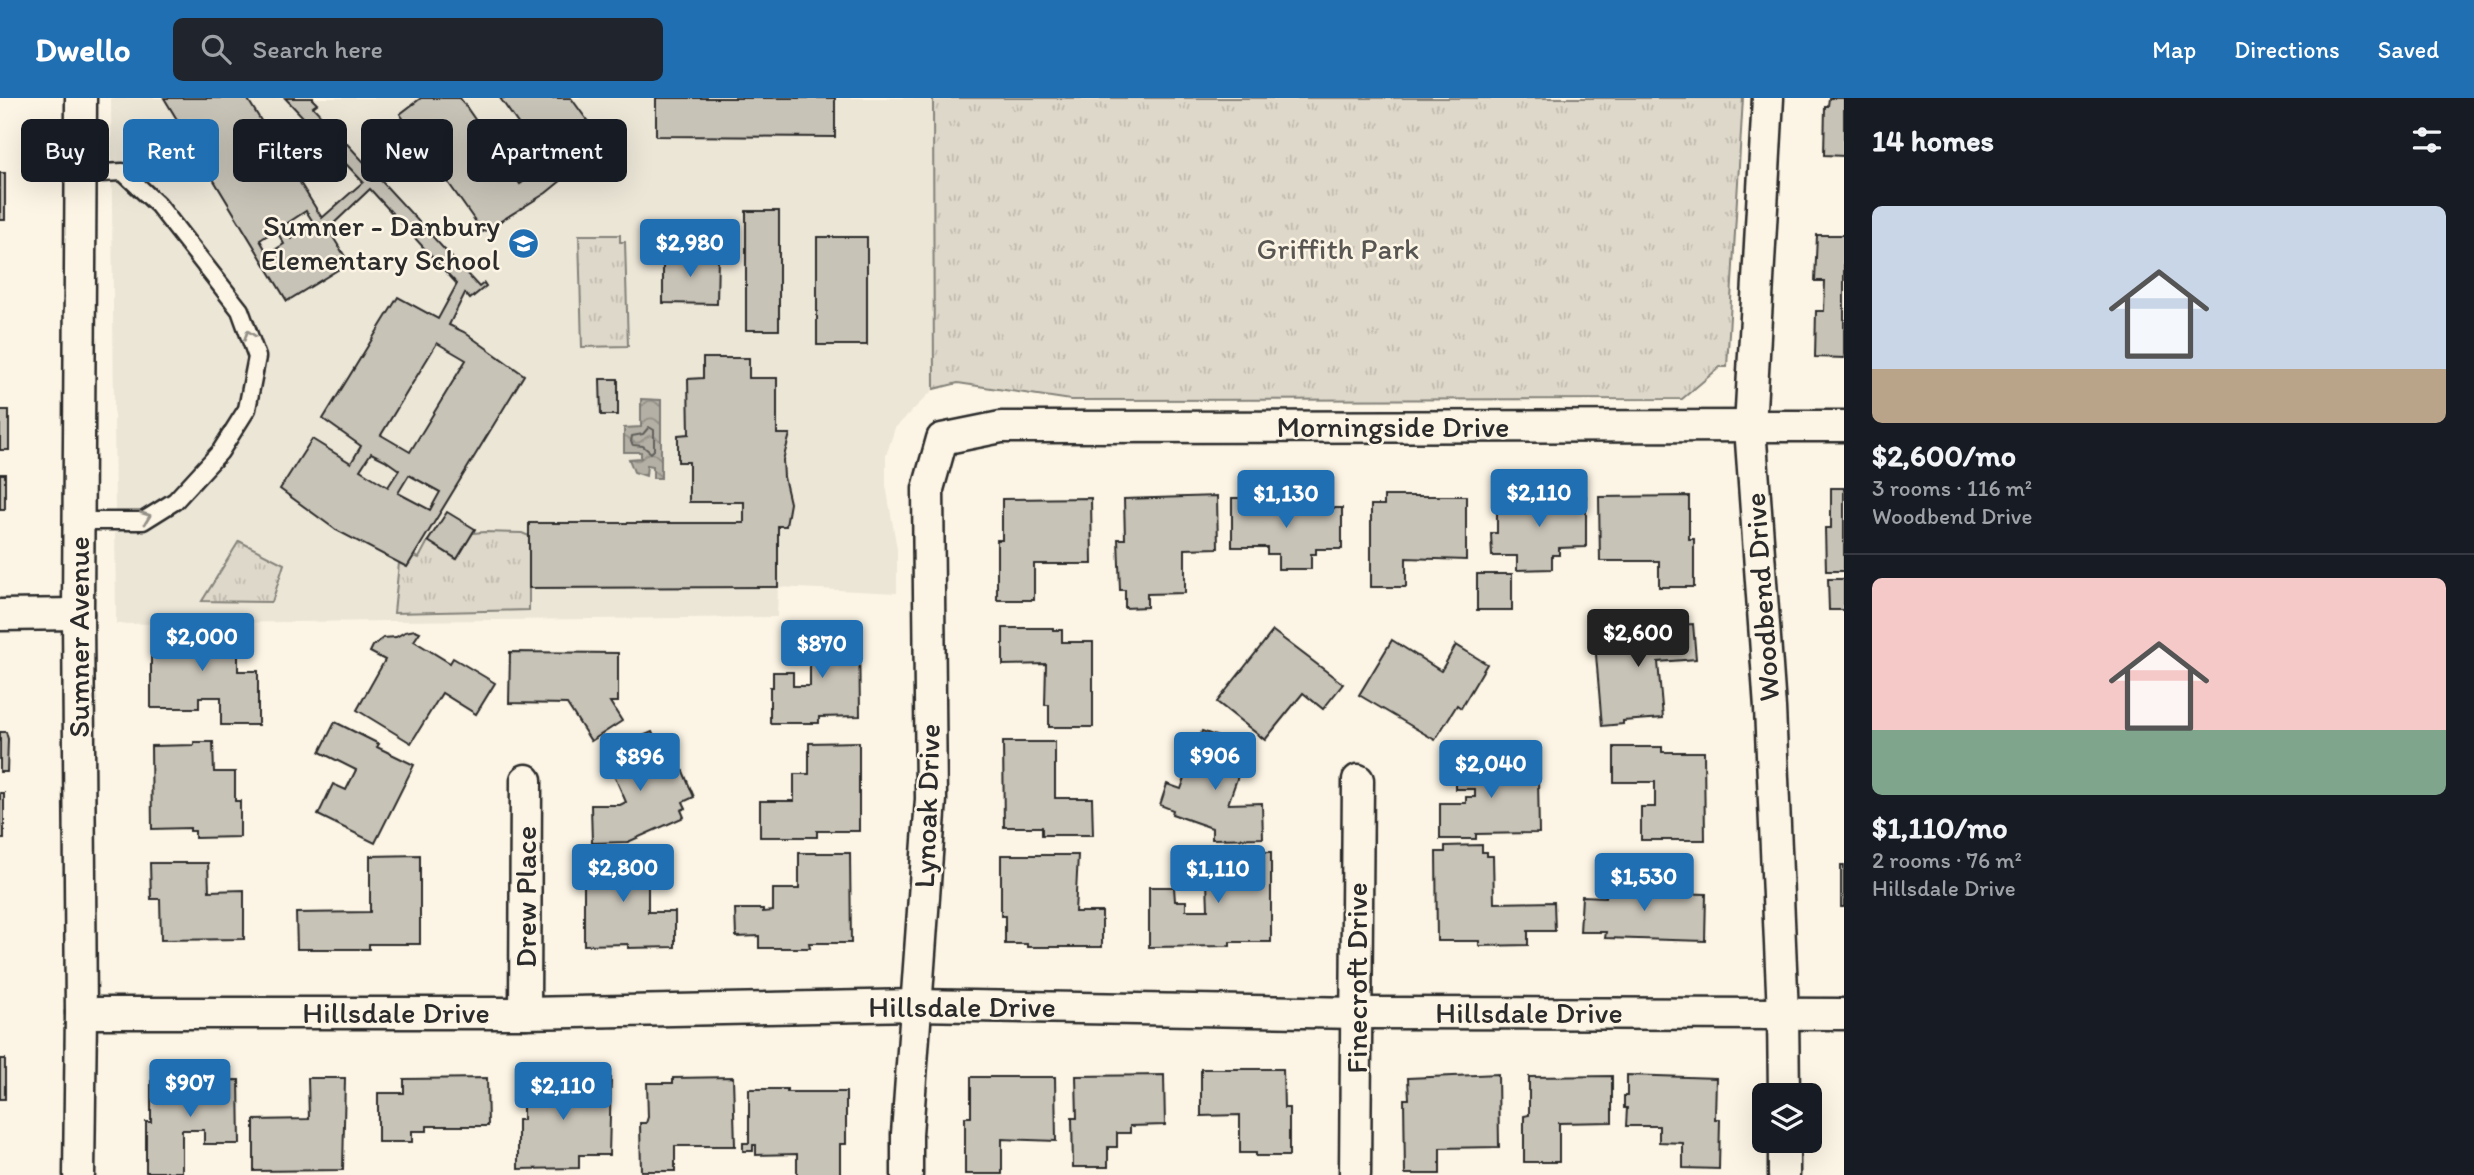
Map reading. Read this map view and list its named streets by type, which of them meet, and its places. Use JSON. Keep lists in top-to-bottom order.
{
  "streets": {
    "street": [
      "Morningside Drive",
      "Woodbend Drive",
      "Sumner Avenue",
      "Lynoak Drive",
      "Drew Place",
      "Finecroft Drive",
      "Hillsdale Drive"
    ]
  },
  "crossings": [
    ["Morningside Drive", "Woodbend Drive"],
    ["Morningside Drive", "Lynoak Drive"],
    ["Woodbend Drive", "Hillsdale Drive"],
    ["Sumner Avenue", "Hillsdale Drive"],
    ["Lynoak Drive", "Hillsdale Drive"],
    ["Drew Place", "Hillsdale Drive"],
    ["Finecroft Drive", "Hillsdale Drive"]
  ],
  "parks": ["Griffith Park"],
  "places": {
    "school or university": ["Sumner - Danbury Elementary School"]
  },
  "page": {
    "header": "Dwello",
    "search": "Search here",
    "nav": ["Map", "Directions", "Saved"],
    "heading": "14 homes",
    "chip": [
      "Buy",
      "Rent",
      "Filters",
      "New",
      "Apartment"
    ],
    "list": [
      {
        "name": "$2,600/mo",
        "note": "3 rooms · 116 m² · Woodbend Drive"
      },
      {
        "name": "$1,110/mo",
        "note": "2 rooms · 76 m² · Hillsdale Drive"
      }
    ],
    "price": [
      "$2,980",
      "$2,110",
      "$1,130",
      "$2,600",
      "$2,000",
      "$870",
      "$906",
      "$896",
      "$2,040",
      "$2,800",
      "$1,110",
      "$1,530",
      "$907",
      "$2,110"
    ]
  }
}
